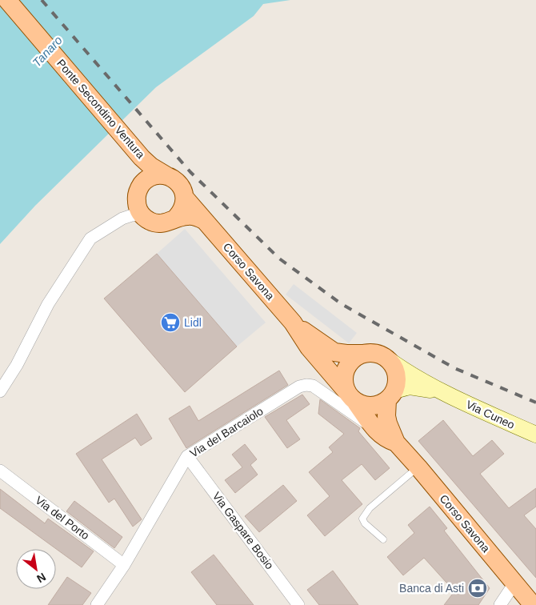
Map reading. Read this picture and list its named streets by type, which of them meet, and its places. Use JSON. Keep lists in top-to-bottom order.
{
  "streets": {
    "main road": ["Ponte Secondino Ventura", "Corso Savona"],
    "street": [
      "Via Cuneo",
      "Via del Barcaiolo",
      "Via del Porto",
      "Via Gaspare Bosio"
    ]
  },
  "crossings": [
    ["Ponte Secondino Ventura", "Corso Savona"],
    ["Corso Savona", "Via Cuneo"],
    ["Corso Savona", "Via del Barcaiolo"],
    ["Via del Barcaiolo", "Via del Porto"],
    ["Via del Barcaiolo", "Via Gaspare Bosio"]
  ],
  "water": ["Tanaro"],
  "places": {
    "supermarket": ["Lidl"],
    "bank": ["Banca di Asti"]
  },
  "north": "bottom right"
}
